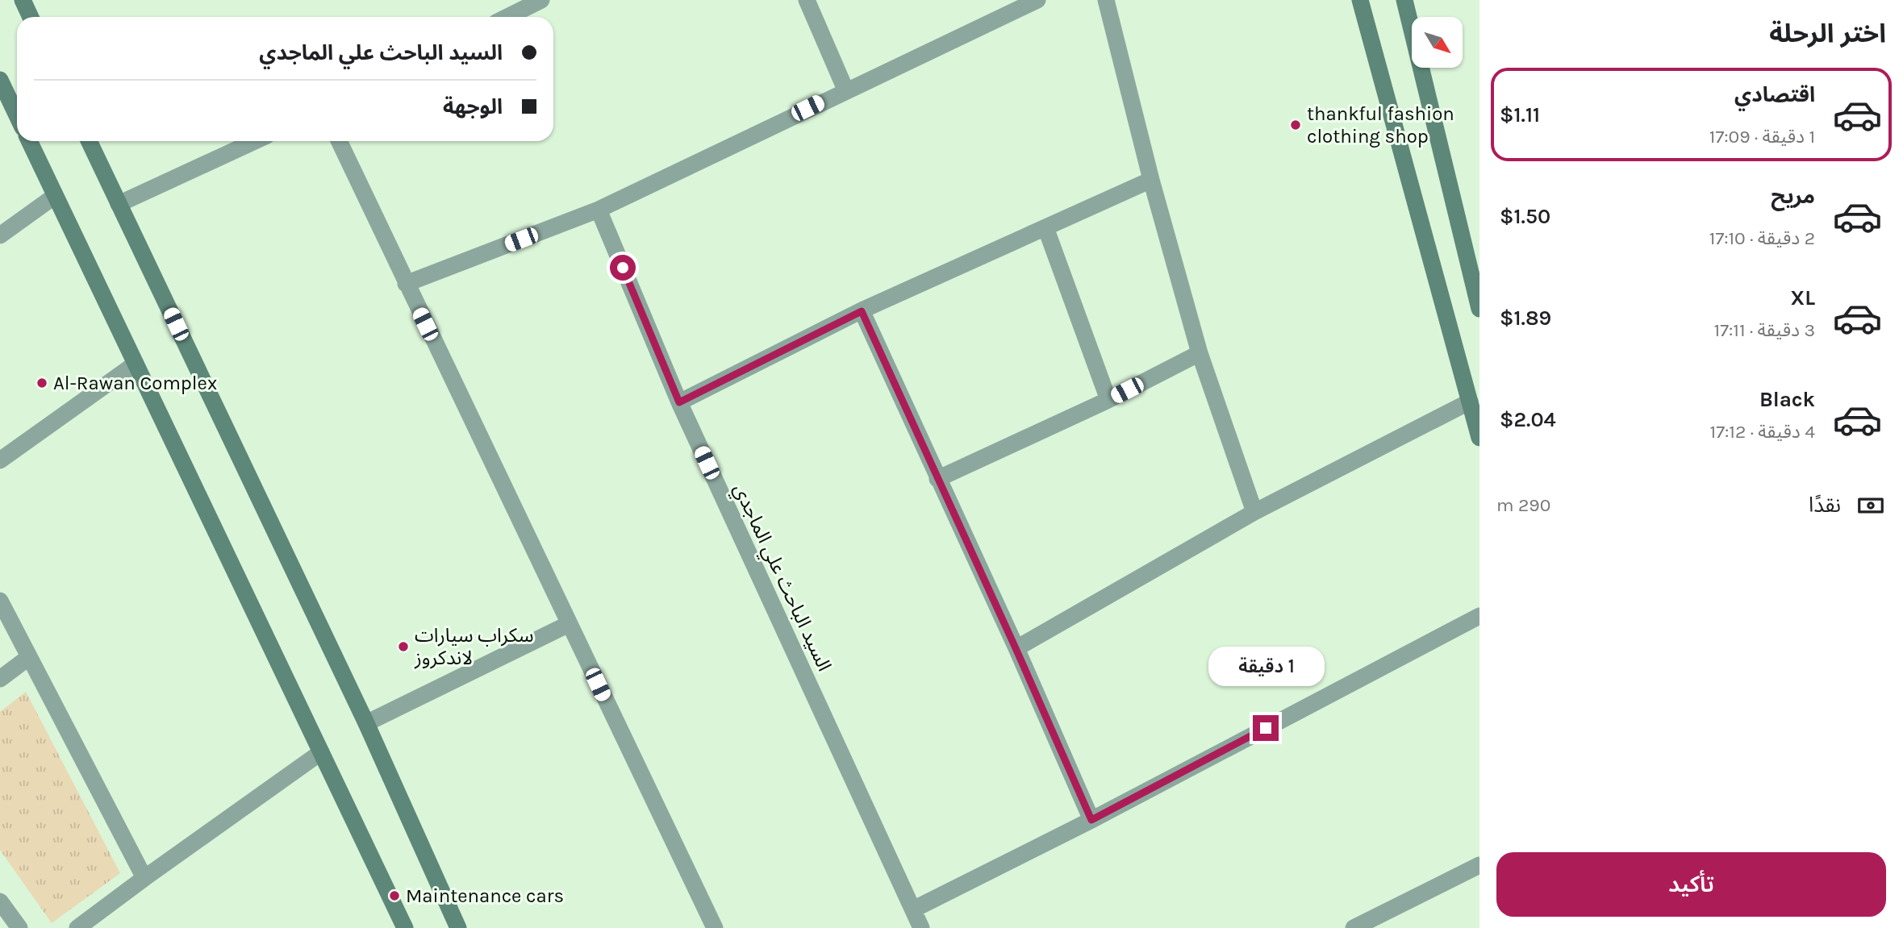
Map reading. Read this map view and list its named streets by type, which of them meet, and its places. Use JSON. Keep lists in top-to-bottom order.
{
  "streets": {
    "street": ["السيد الباحث علي الماجدي"]
  },
  "places": [
    "thankful fashion clothing shop",
    "Al-Rawan Complex",
    "سكراب سيارات لاندكروز",
    "Maintenance cars"
  ],
  "north": "bottom right",
  "page": {
    "heading": "اختر الرحلة",
    "banner": ["السيد الباحث علي الماجدي", "الوجهة"],
    "list": [
      {
        "name": "اقتصادي",
        "note": "1 دقيقة · 17:09",
        "value": "$1.11"
      },
      {
        "name": "مريح",
        "note": "2 دقيقة · 17:10",
        "value": "$1.50"
      },
      {
        "name": "XL",
        "note": "3 دقيقة · 17:11",
        "value": "$1.89"
      },
      {
        "name": "Black",
        "note": "4 دقيقة · 17:12",
        "value": "$2.04"
      }
    ],
    "pay": ["نقدًا", "290 m"],
    "bubble": "1 دقيقة",
    "buttons": "تأكيد"
  }
}
